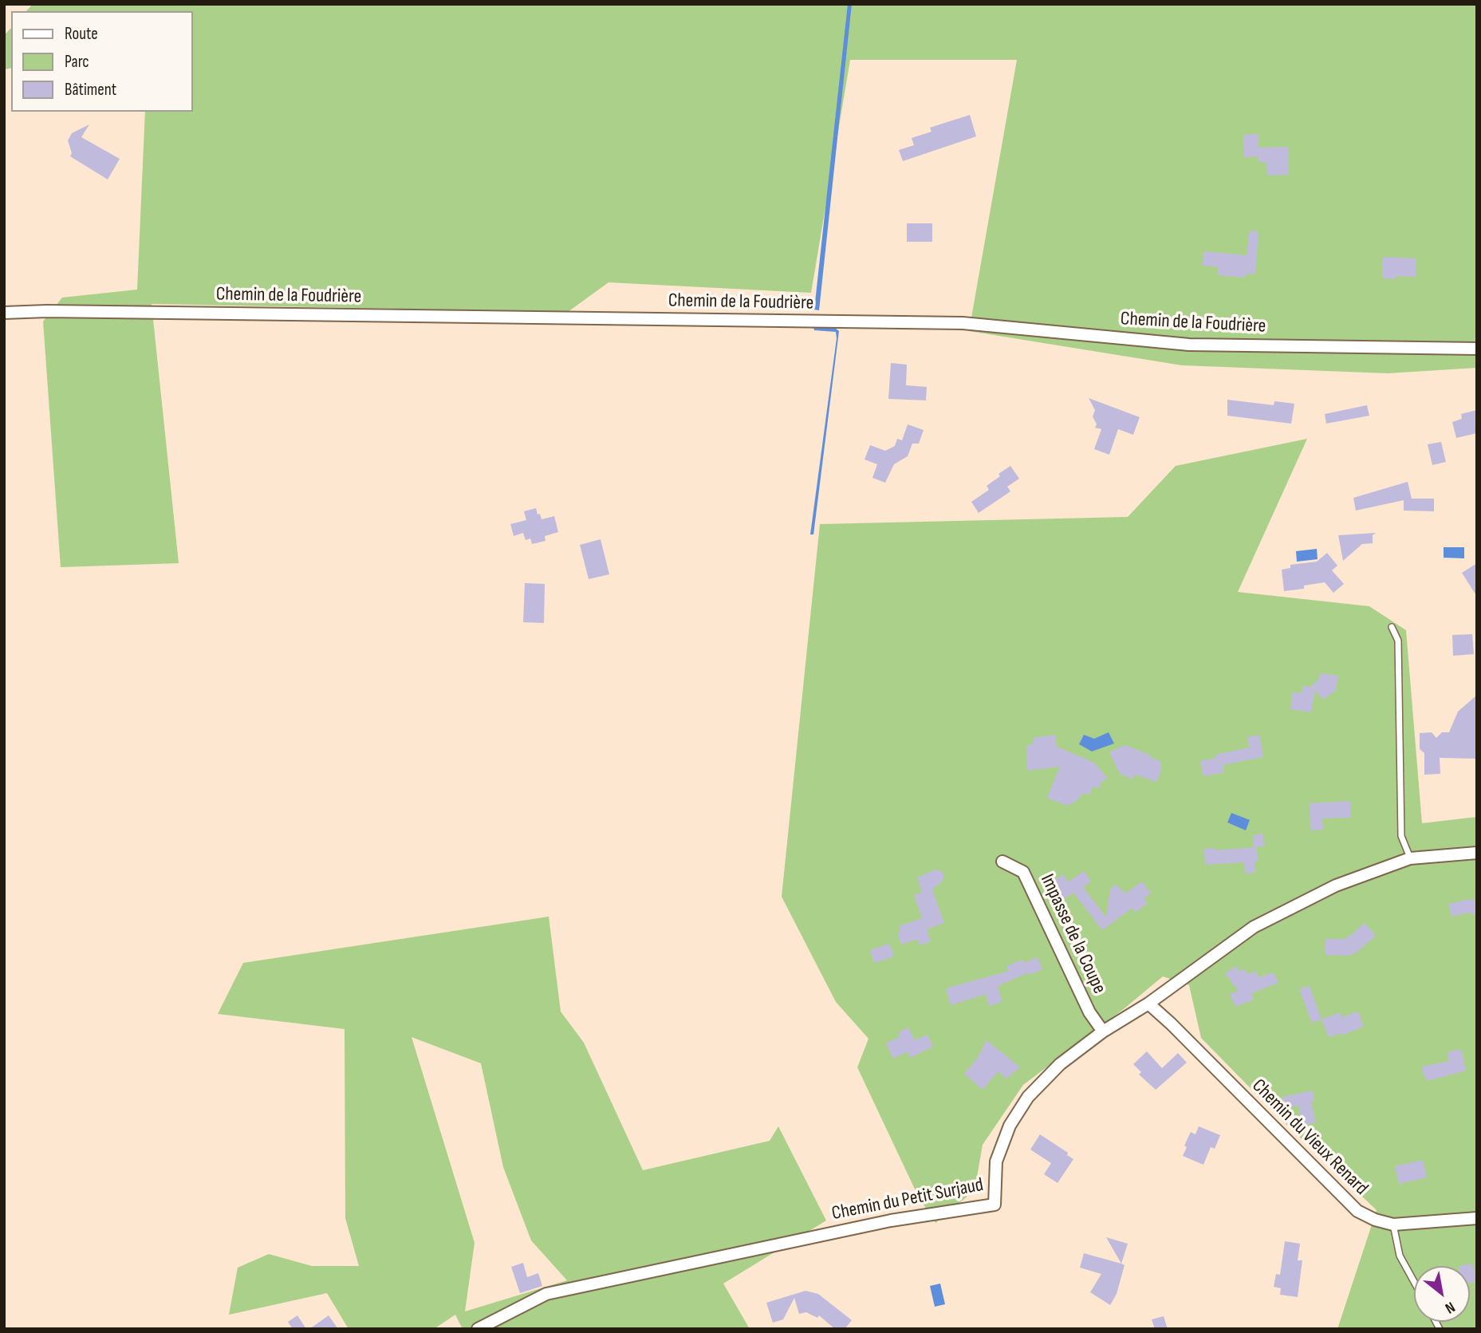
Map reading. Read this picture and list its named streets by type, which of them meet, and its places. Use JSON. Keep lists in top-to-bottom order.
{
  "streets": {
    "street": [
      "Chemin de la Foudrière",
      "Impasse de la Coupe",
      "Chemin du Vieux Renard",
      "Chemin du Petit Surjaud"
    ]
  },
  "crossings": [
    ["Impasse de la Coupe", "Chemin du Petit Surjaud"],
    ["Chemin du Vieux Renard", "Chemin du Petit Surjaud"]
  ],
  "legend": ["Route", "Parc", "Bâtiment"],
  "north": "bottom right"
}
